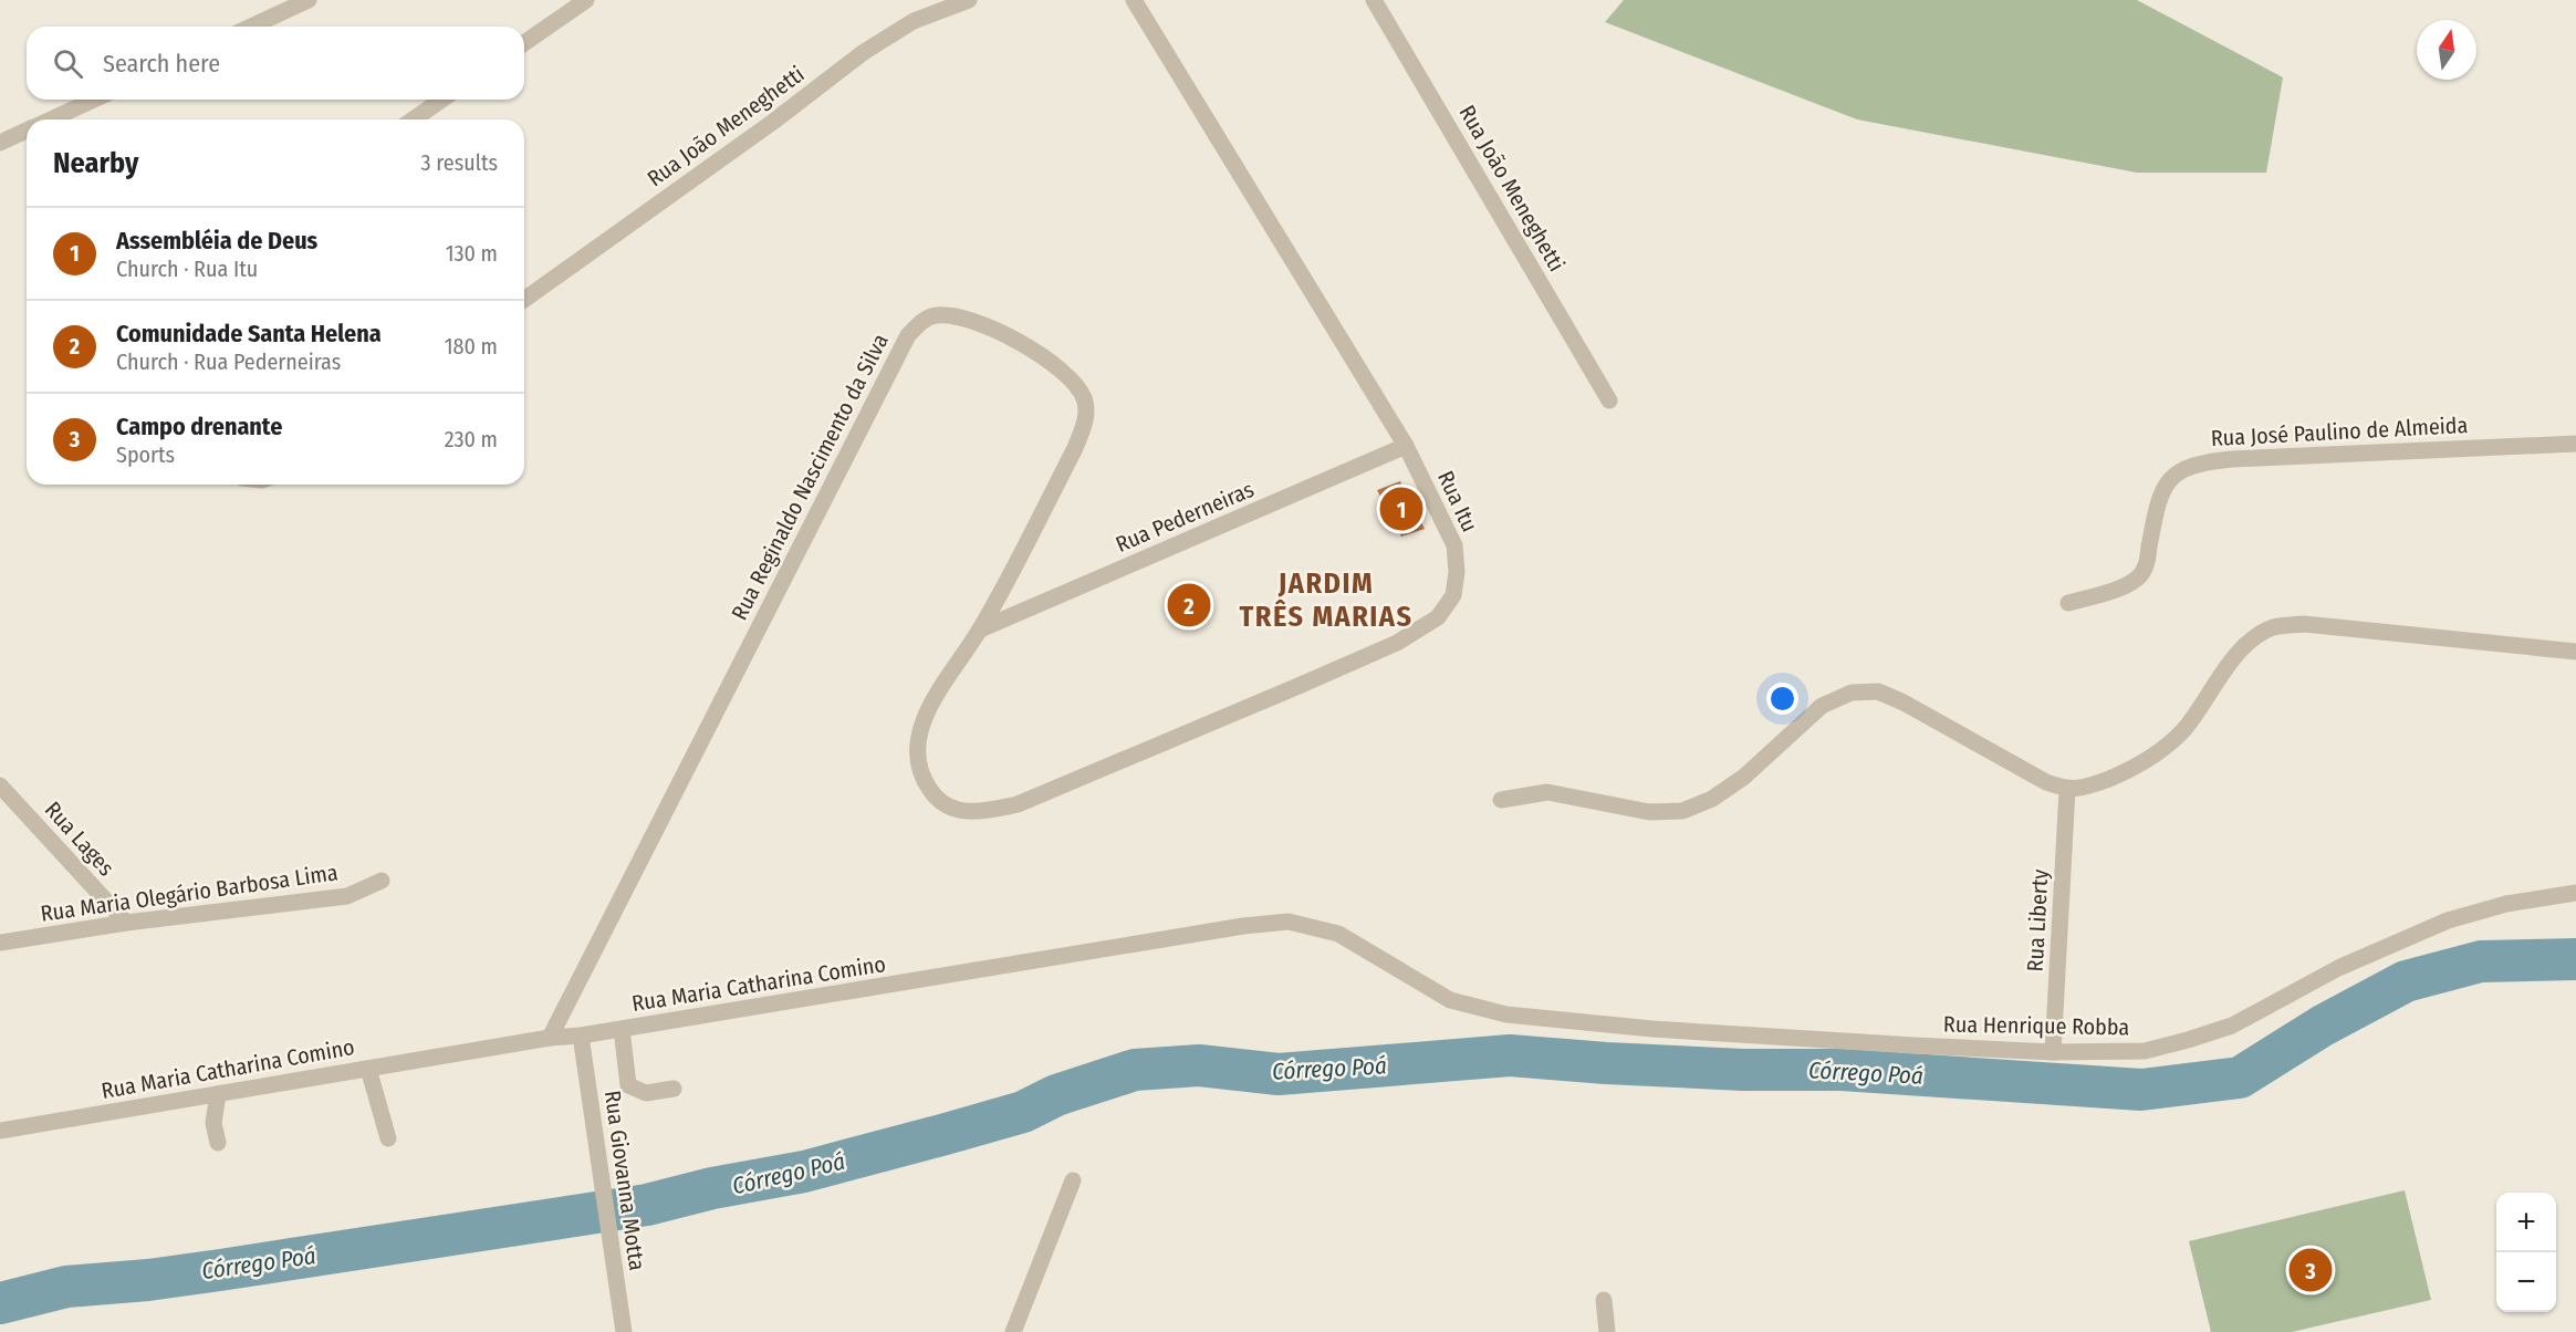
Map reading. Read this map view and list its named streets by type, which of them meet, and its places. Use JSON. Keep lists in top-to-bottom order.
{
  "streets": {
    "street": [
      "Rua João Meneghetti",
      "Rua José Paulino de Almeida",
      "Rua Reginaldo Nascimento da Silva",
      "Rua Itu",
      "Rua Pederneiras",
      "Rua Lages",
      "Rua Maria Olegário Barbosa Lima",
      "Rua Liberty",
      "Rua Maria Catharina Comino",
      "Rua Henrique Robba",
      "Rua Giovanna Motta"
    ]
  },
  "crossings": [
    ["Rua Reginaldo Nascimento da Silva", "Rua Itu"],
    ["Rua Reginaldo Nascimento da Silva", "Rua Pederneiras"],
    ["Rua Reginaldo Nascimento da Silva", "Rua Maria Catharina Comino"],
    ["Rua Itu", "Rua Pederneiras"],
    ["Rua Lages", "Rua Maria Olegário Barbosa Lima"],
    ["Rua Liberty", "Rua Henrique Robba"],
    ["Rua Maria Catharina Comino", "Rua Henrique Robba"],
    ["Rua Maria Catharina Comino", "Rua Giovanna Motta"]
  ],
  "districts": ["JARDIM TRÊS MARIAS"],
  "water": ["Córrego Poá"],
  "north": "top",
  "page": {
    "search": "Search here",
    "heading": ["Nearby", "3 results"],
    "list": [
      {
        "mark": "1",
        "name": "Assembléia de Deus",
        "note": "Church · Rua Itu",
        "value": "130 m"
      },
      {
        "mark": "2",
        "name": "Comunidade Santa Helena",
        "note": "Church · Rua Pederneiras",
        "value": "180 m"
      },
      {
        "mark": "3",
        "name": "Campo drenante",
        "note": "Sports",
        "value": "230 m"
      }
    ],
    "pins": ["1", "2", "3"],
    "map_buttons": ["+", "−"]
  }
}
